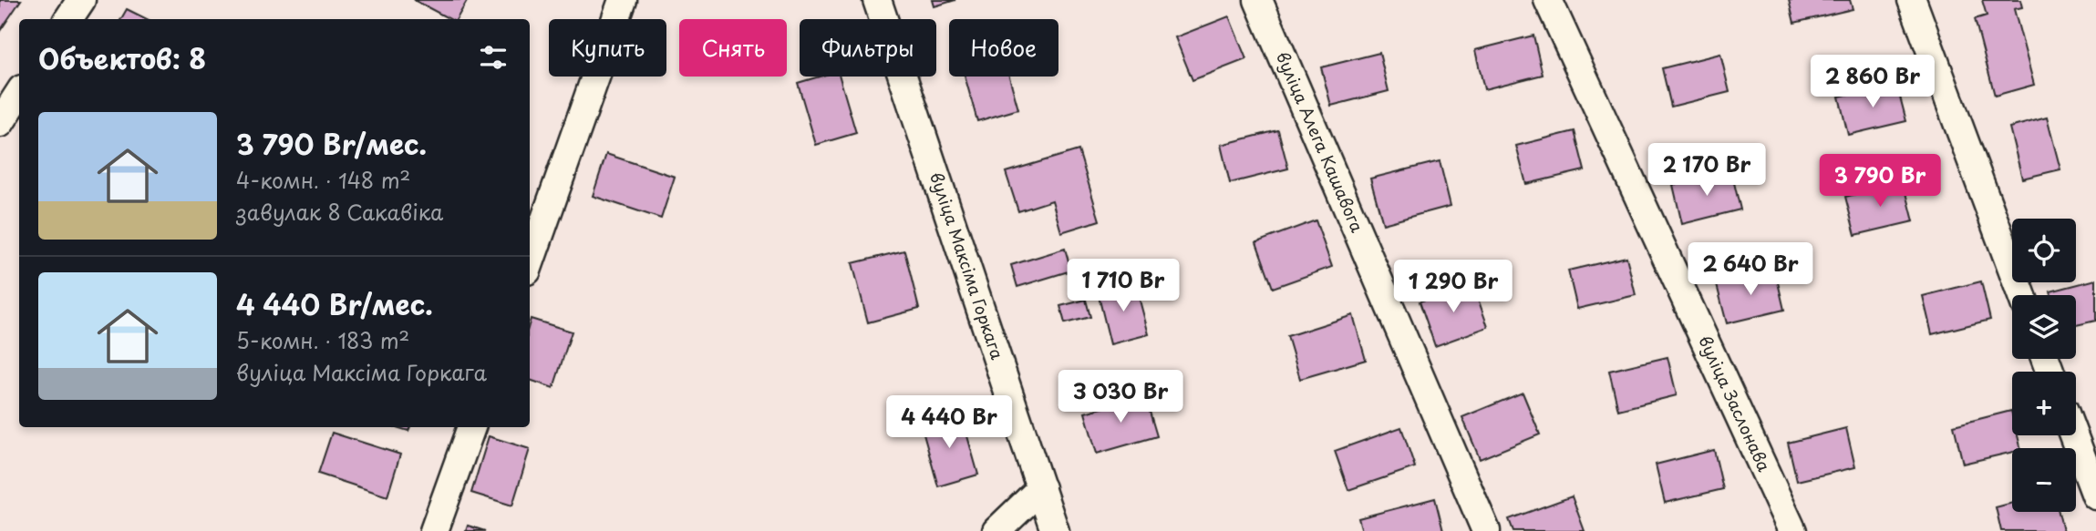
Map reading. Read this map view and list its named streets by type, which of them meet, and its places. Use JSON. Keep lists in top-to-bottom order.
{
  "streets": {
    "street": ["вуліца Алега Кашавога", "вуліца Максіма Горкага", "вуліца Заслонава"]
  },
  "page": {
    "chip": [
      "Купить",
      "Снять",
      "Фильтры",
      "Новое"
    ],
    "heading": "Объектов: 8",
    "price": [
      "2 860 Br",
      "2 170 Br",
      "3 790 Br",
      "2 640 Br",
      "1 710 Br",
      "1 290 Br",
      "3 030 Br",
      "4 440 Br"
    ],
    "list": [
      {
        "name": "3 790 Br/мес.",
        "note": "4-комн. · 148 m² · завулак 8 Сакавіка"
      },
      {
        "name": "4 440 Br/мес.",
        "note": "5-комн. · 183 m² · вуліца Максіма Горкага"
      }
    ],
    "map_buttons": ["+", "−"]
  }
}
